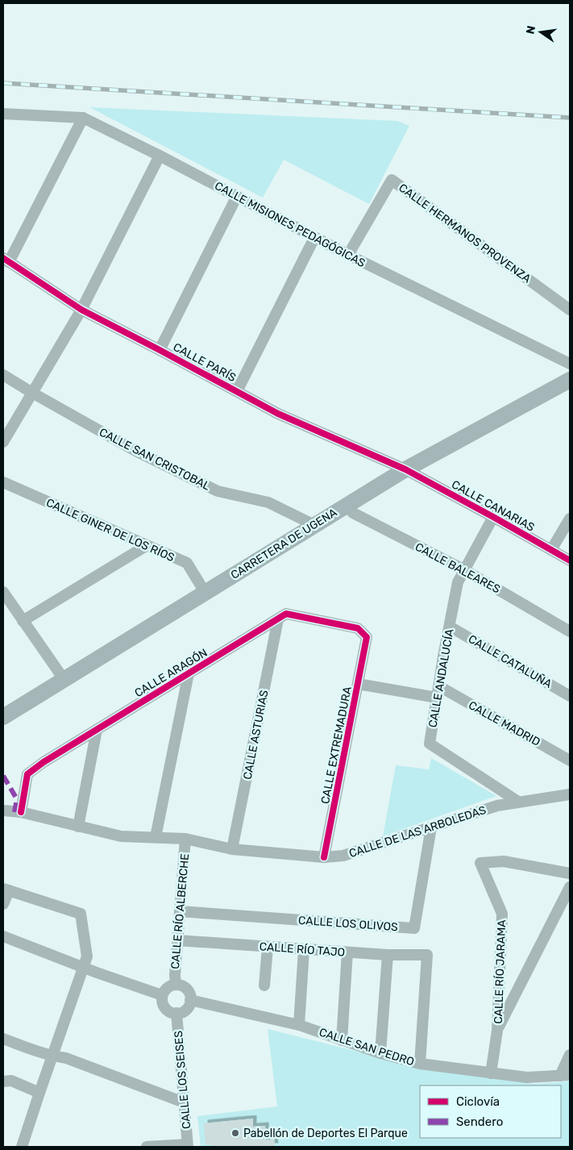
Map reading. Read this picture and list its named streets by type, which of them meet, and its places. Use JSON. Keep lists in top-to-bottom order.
{
  "streets": {
    "main road": ["CARRETERA DE UGENA"],
    "street": [
      "CALLE MISIONES PEDAGÓGICAS",
      "CALLE HERMANOS PROVENZA",
      "CALLE PARÍS",
      "CALLE SAN CRISTOBAL",
      "CALLE CANARIAS",
      "CALLE GINER DE LOS RÍOS",
      "CALLE BALEARES",
      "CALLE CATALUÑA",
      "CALLE ARAGÓN",
      "CALLE ANDALUCÍA",
      "CALLE MADRID",
      "CALLE ASTURIAS",
      "CALLE EXTREMADURA",
      "CALLE DE LAS ARBOLEDAS",
      "CALLE RÍO ALBERCHE",
      "CALLE LOS OLIVOS",
      "CALLE RÍO TAJO",
      "CALLE RÍO JARAMA",
      "CALLE SAN PEDRO",
      "CALLE LOS SEISES"
    ]
  },
  "crossings": [
    ["CALLE MISIONES PEDAGÓGICAS", "CALLE HERMANOS PROVENZA"],
    ["CALLE PARÍS", "CALLE CANARIAS"],
    ["CALLE PARÍS", "CARRETERA DE UGENA"],
    ["CALLE SAN CRISTOBAL", "CARRETERA DE UGENA"],
    ["CALLE CANARIAS", "CARRETERA DE UGENA"],
    ["CALLE CANARIAS", "CALLE ANDALUCÍA"],
    ["CALLE GINER DE LOS RÍOS", "CARRETERA DE UGENA"],
    ["CARRETERA DE UGENA", "CALLE BALEARES"],
    ["CALLE BALEARES", "CALLE ANDALUCÍA"],
    ["CALLE CATALUÑA", "CALLE ANDALUCÍA"],
    ["CALLE ARAGÓN", "CALLE ASTURIAS"],
    ["CALLE ARAGÓN", "CALLE EXTREMADURA"],
    ["CALLE ARAGÓN", "CALLE DE LAS ARBOLEDAS"],
    ["CALLE ANDALUCÍA", "CALLE MADRID"],
    ["CALLE ANDALUCÍA", "CALLE DE LAS ARBOLEDAS"],
    ["CALLE ASTURIAS", "CALLE DE LAS ARBOLEDAS"],
    ["CALLE EXTREMADURA", "CALLE DE LAS ARBOLEDAS"],
    ["CALLE DE LAS ARBOLEDAS", "CALLE RÍO ALBERCHE"],
    ["CALLE DE LAS ARBOLEDAS", "CALLE LOS OLIVOS"],
    ["CALLE RÍO ALBERCHE", "CALLE LOS OLIVOS"],
    ["CALLE RÍO ALBERCHE", "CALLE RÍO TAJO"],
    ["CALLE RÍO ALBERCHE", "CALLE SAN PEDRO"],
    ["CALLE RÍO ALBERCHE", "CALLE LOS SEISES"],
    ["CALLE RÍO TAJO", "CALLE SAN PEDRO"],
    ["CALLE RÍO JARAMA", "CALLE SAN PEDRO"],
    ["CALLE SAN PEDRO", "CALLE LOS SEISES"]
  ],
  "places": ["Pabellón de Deportes El Parque"],
  "legend": ["Ciclovía", "Sendero"],
  "north": "left"
}
